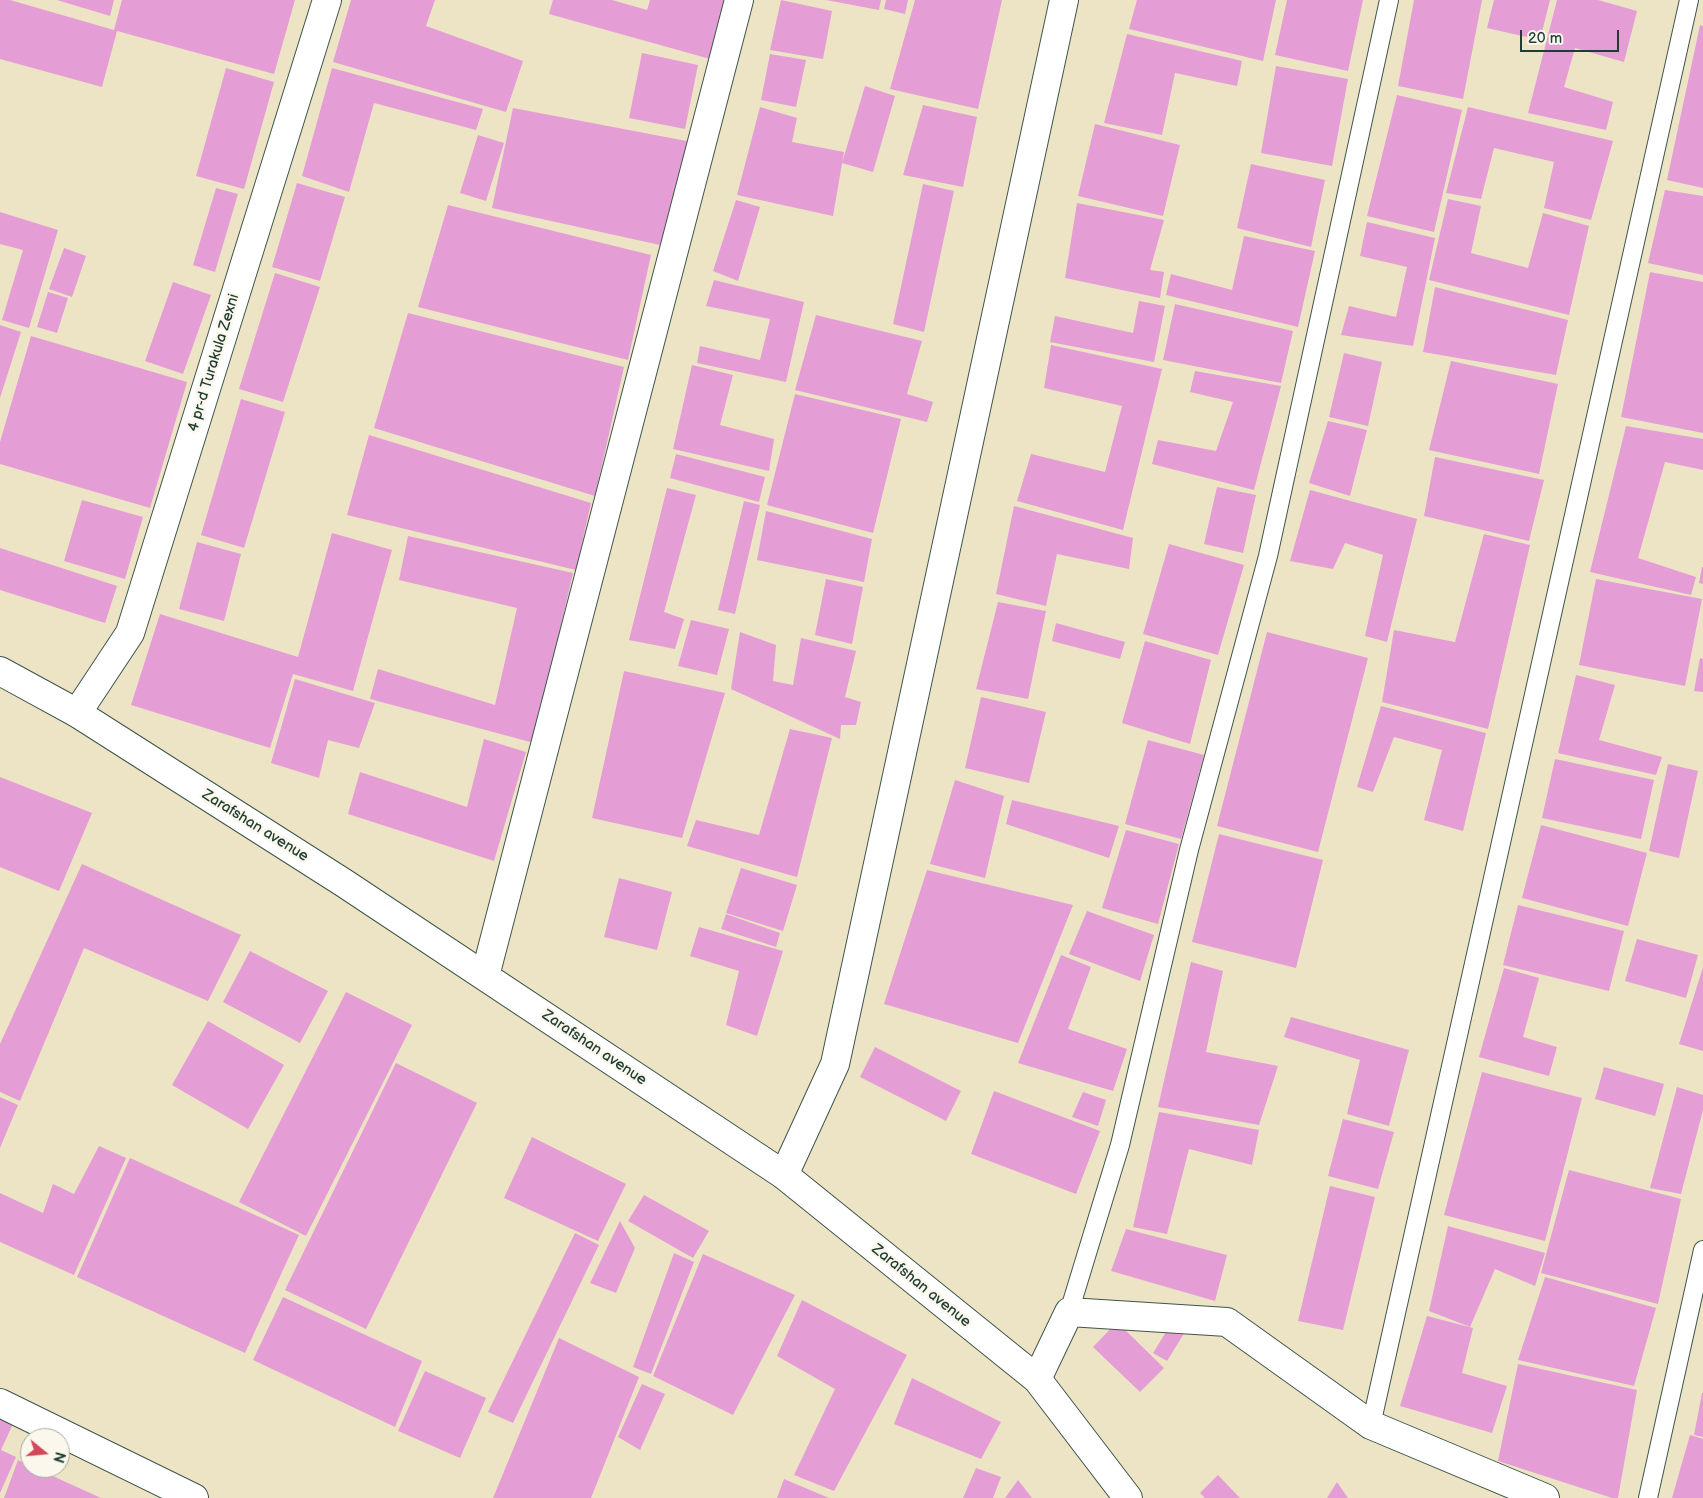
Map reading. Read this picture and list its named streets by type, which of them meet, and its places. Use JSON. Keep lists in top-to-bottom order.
{
  "streets": {
    "street": ["4 pr-d Turakula Zexni", "Zarafshan avenue"]
  },
  "crossings": [
    ["4 pr-d Turakula Zexni", "Zarafshan avenue"]
  ],
  "scale_bar": "20 m",
  "north": "right"
}
